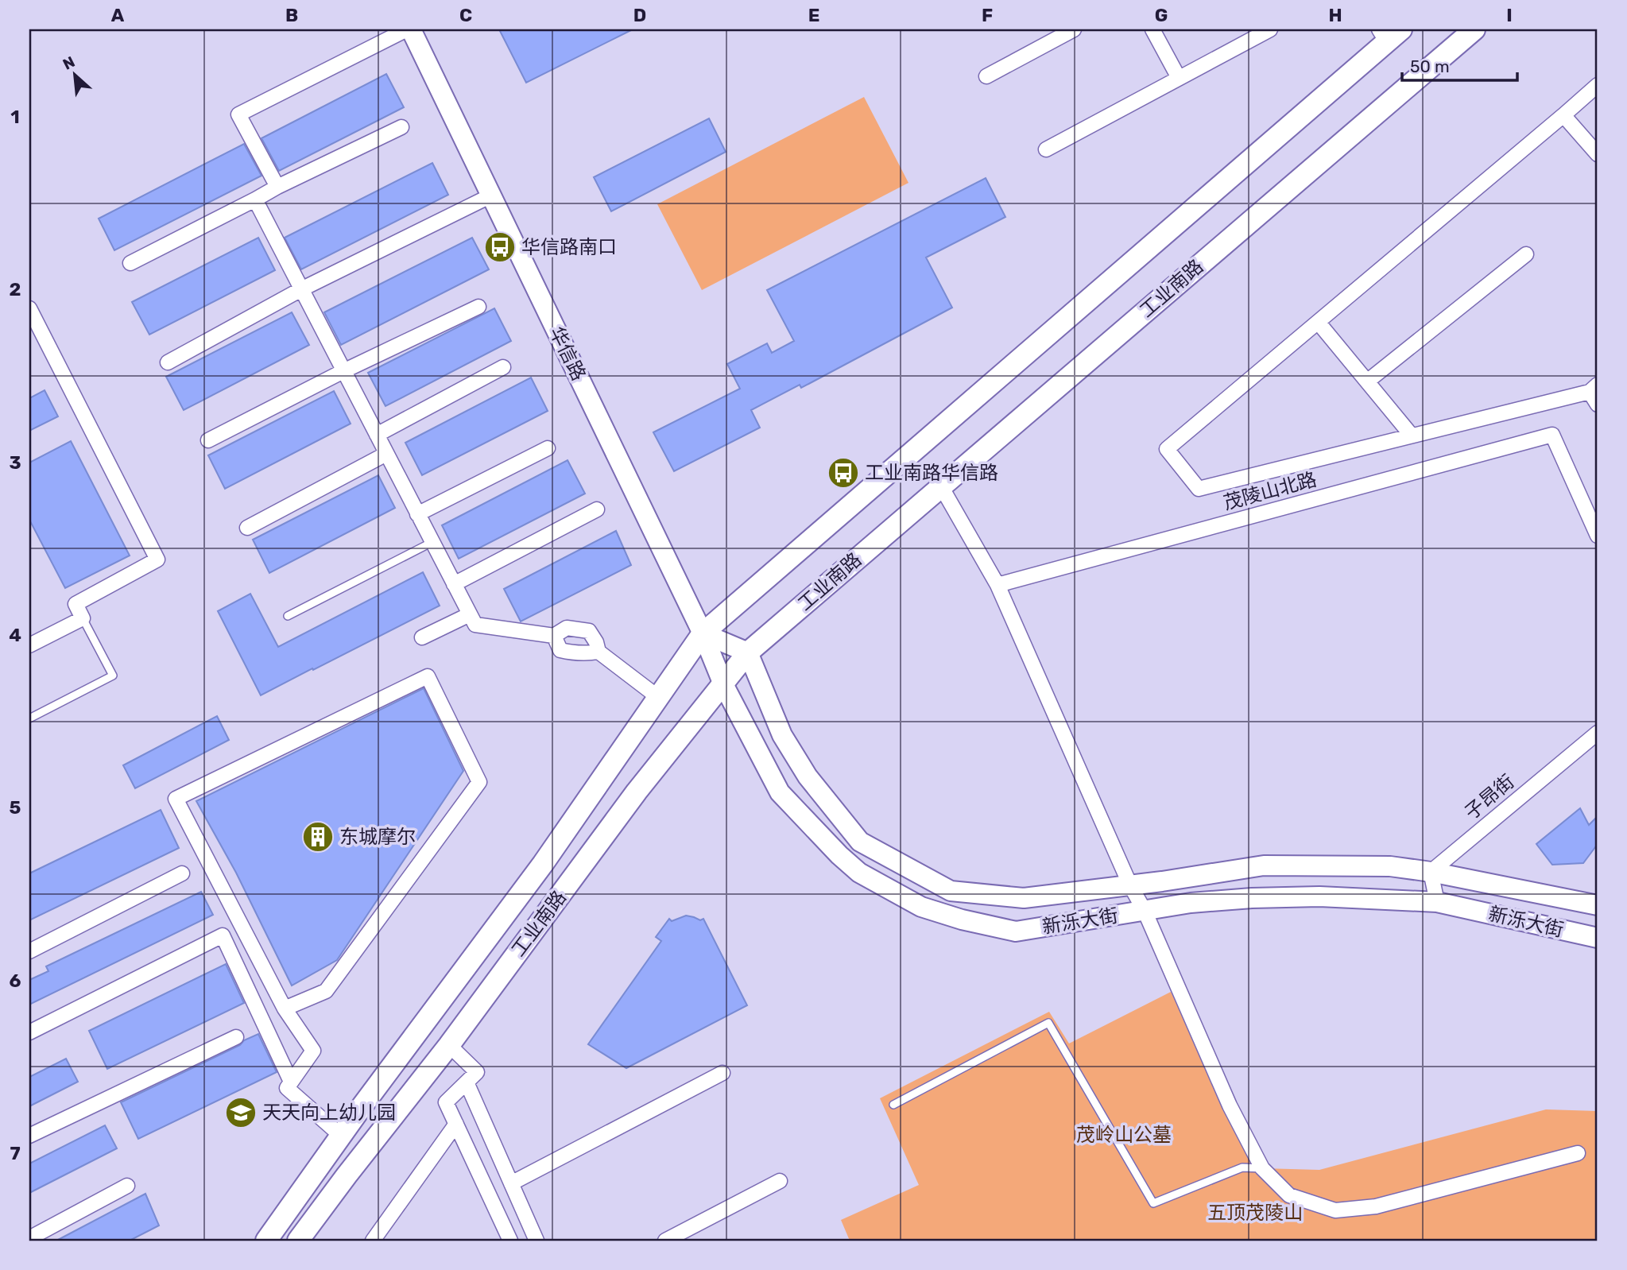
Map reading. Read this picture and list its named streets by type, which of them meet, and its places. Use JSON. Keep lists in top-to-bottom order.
{
  "streets": {
    "main road": ["工业南路", "华信路", "新泺大街"],
    "street": ["茂陵山北路", "子昂街"]
  },
  "crossings": [
    ["工业南路", "华信路"],
    ["工业南路", "新泺大街"],
    ["华信路", "新泺大街"],
    ["子昂街", "新泺大街"]
  ],
  "parks": ["茂岭山公墓", "五顶茂陵山"],
  "places": {
    "bus stop": ["华信路南口", "工业南路华信路"],
    "building": ["东城摩尔"],
    "school or university": ["天天向上幼儿园"]
  },
  "scale_bar": "50 m",
  "north": "top left",
  "grid": {
    "columns": [
      "A",
      "B",
      "C",
      "D",
      "E",
      "F",
      "G",
      "H",
      "I"
    ],
    "rows": [
      "1",
      "2",
      "3",
      "4",
      "5",
      "6",
      "7"
    ]
  }
}
